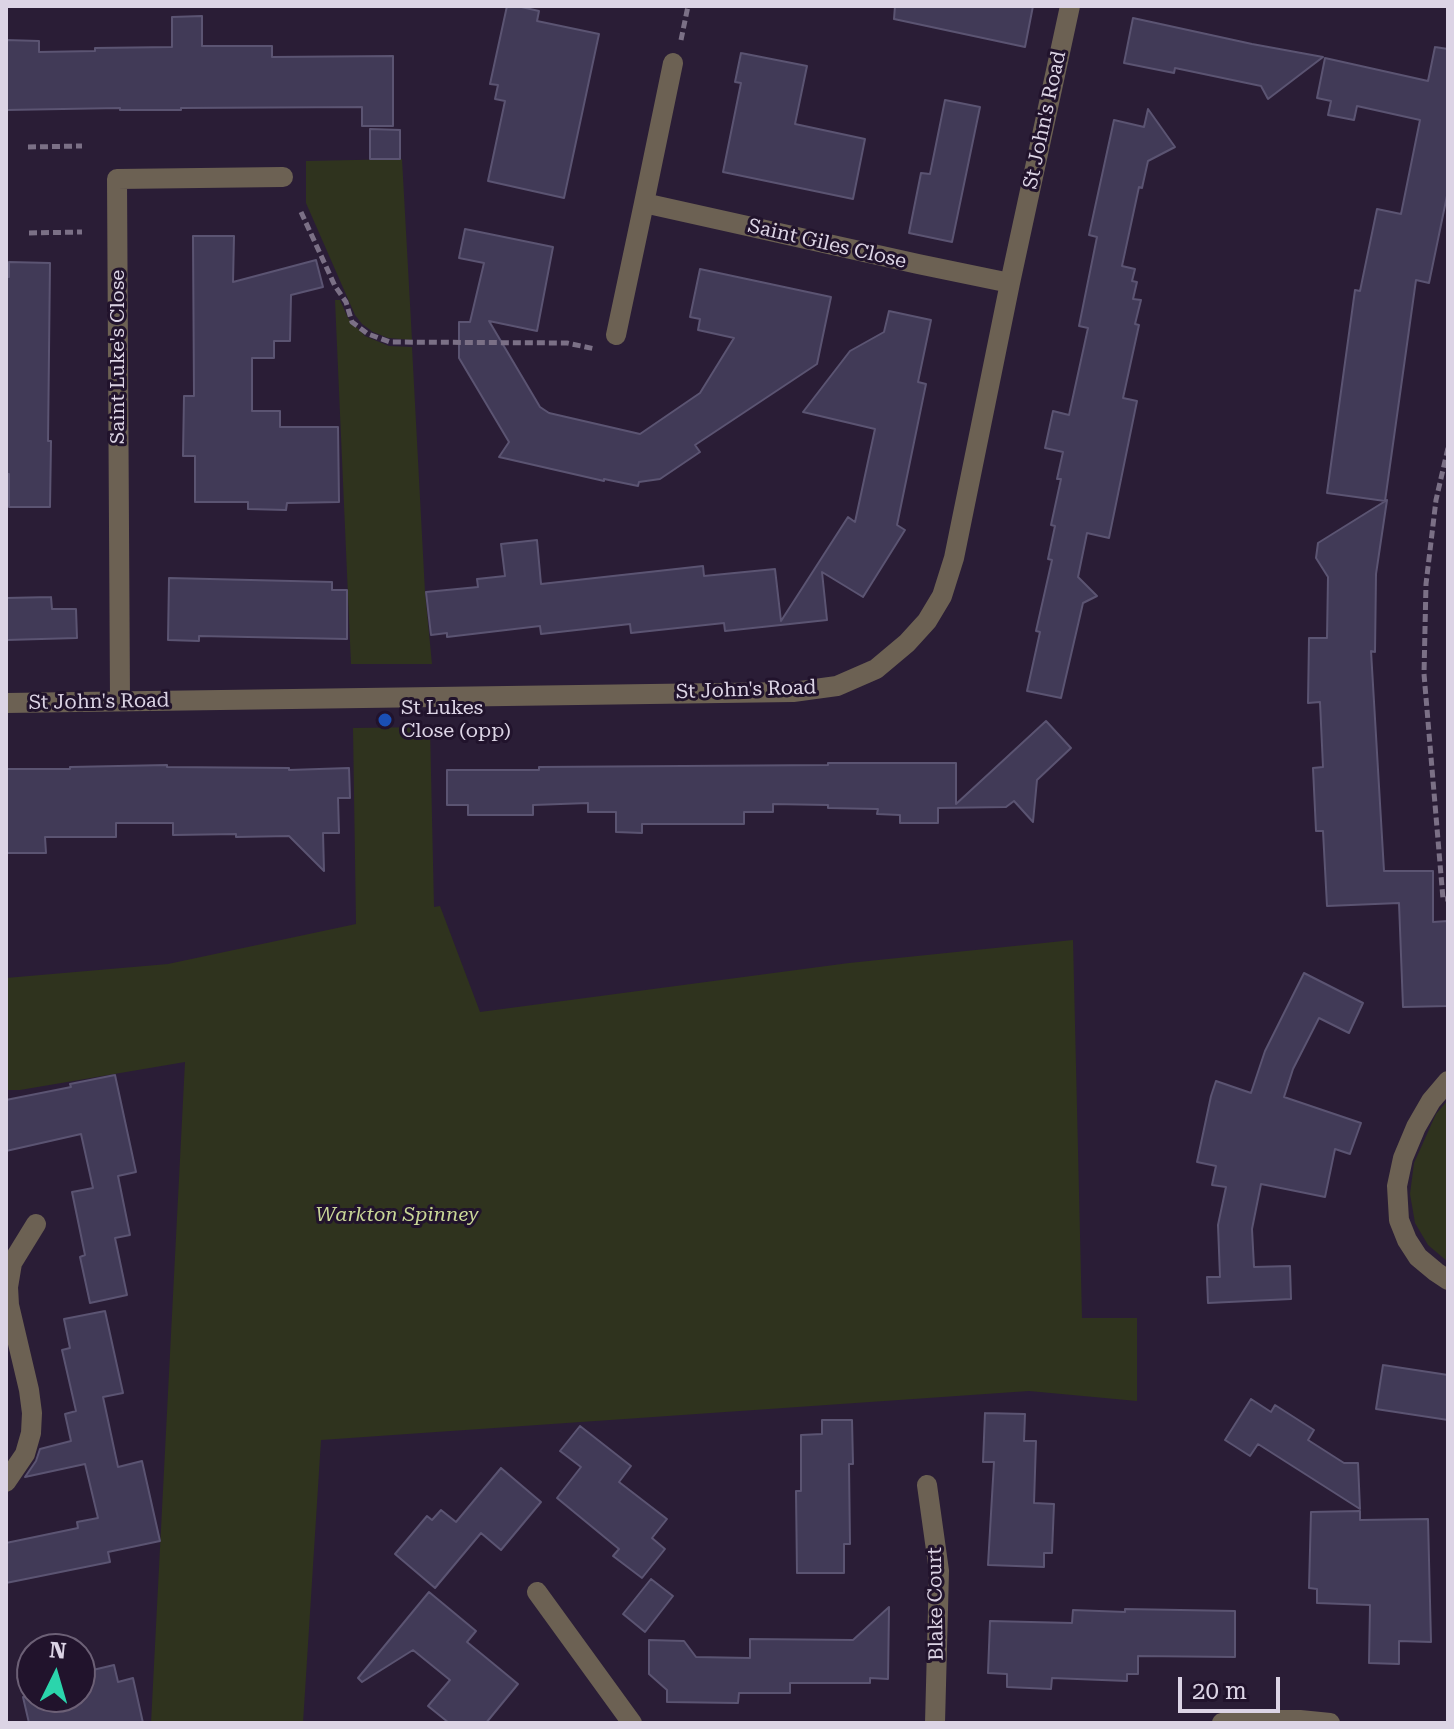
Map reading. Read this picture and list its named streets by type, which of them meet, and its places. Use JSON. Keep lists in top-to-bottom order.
{
  "streets": {
    "street": [
      "St John's Road",
      "Saint Giles Close",
      "Saint Luke's Close",
      "Blake Court"
    ]
  },
  "crossings": [
    ["St John's Road", "Saint Giles Close"],
    ["St John's Road", "Saint Luke's Close"]
  ],
  "parks": ["Warkton Spinney"],
  "places": ["St Lukes Close (opp)"],
  "scale_bar": "20 m",
  "north": "top"
}
